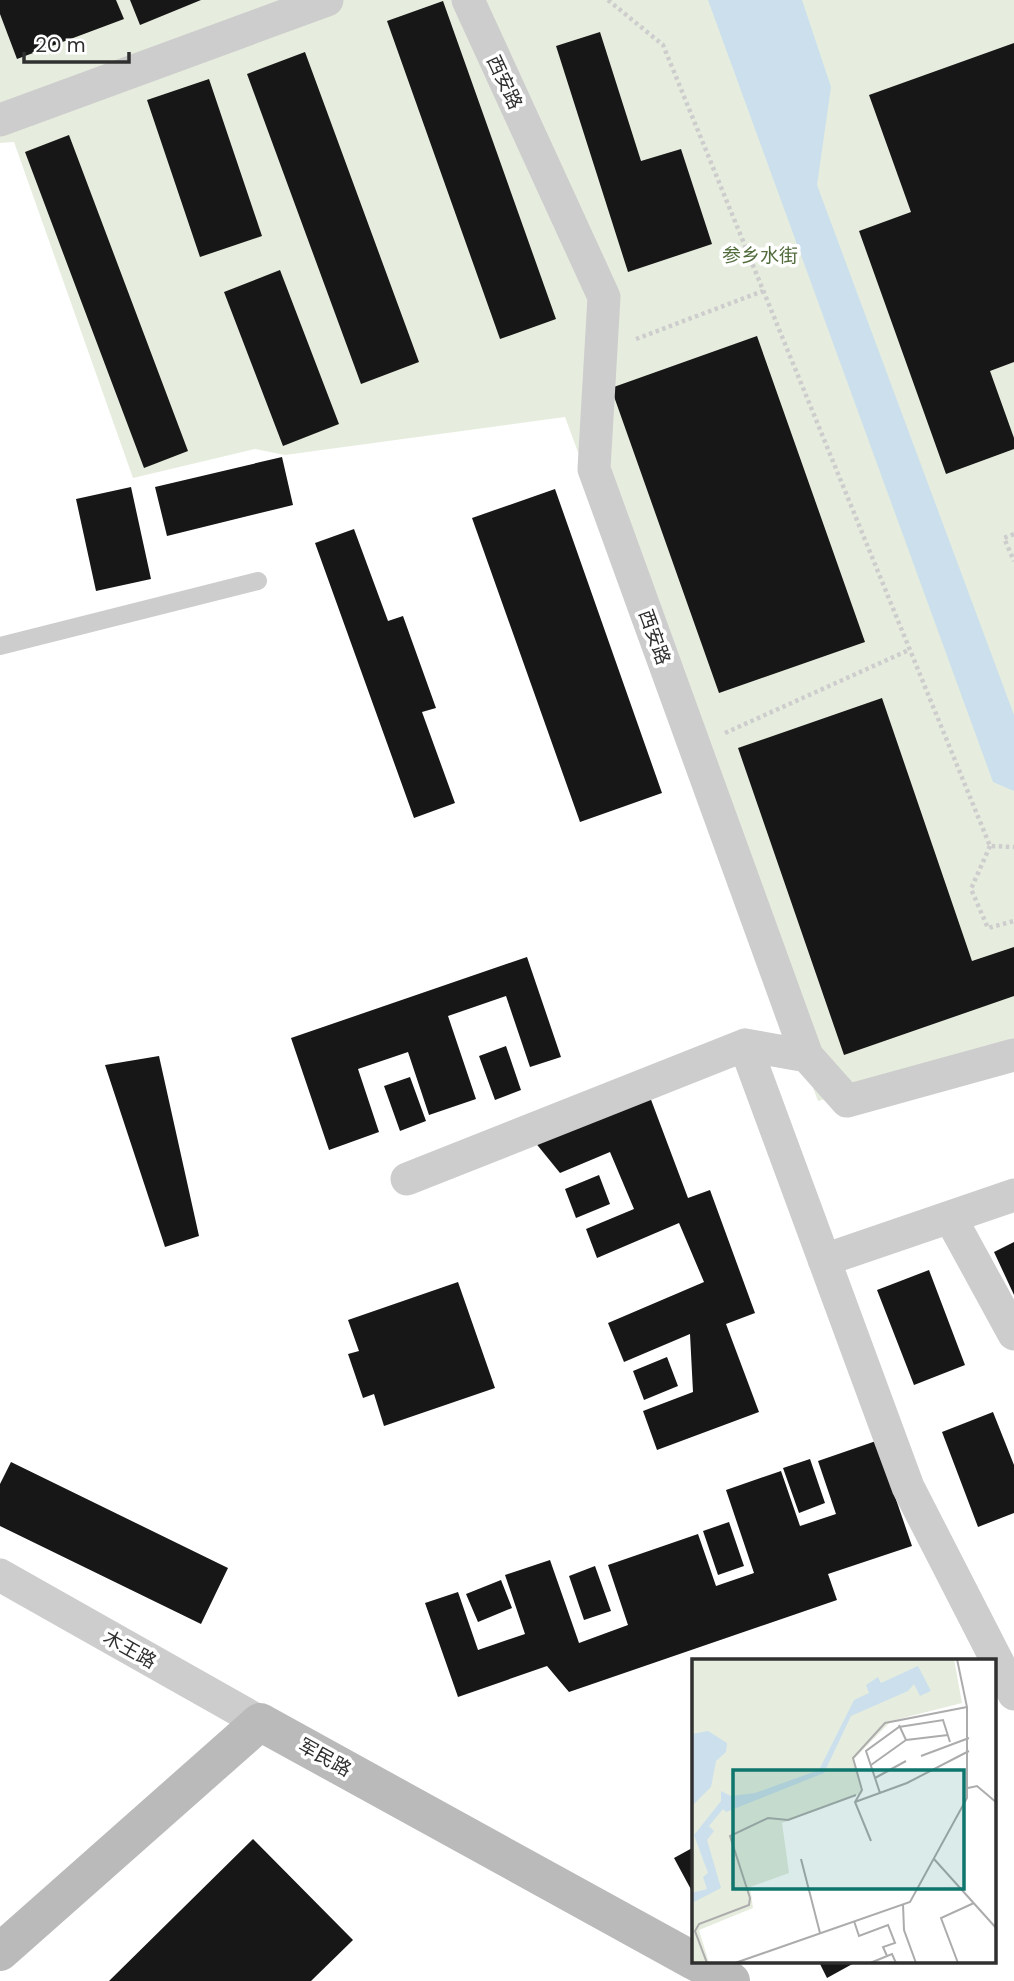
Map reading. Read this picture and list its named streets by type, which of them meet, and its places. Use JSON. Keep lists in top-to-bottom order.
{
  "streets": {
    "street": ["西安路", "木王路", "军民路"]
  },
  "crossings": [
    ["木王路", "军民路"]
  ],
  "parks": ["参乡水街"],
  "scale_bar": "20 m"
}
